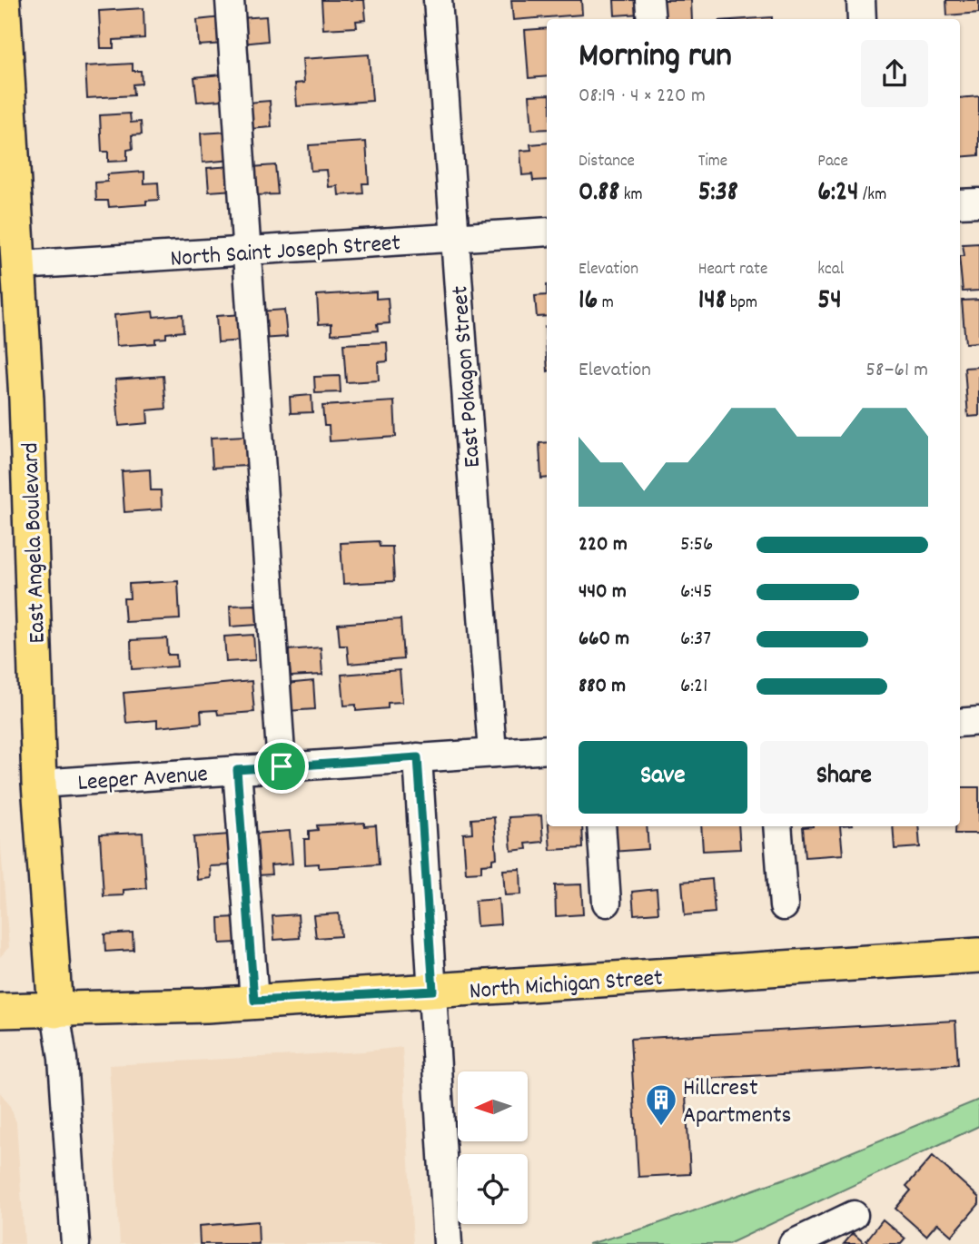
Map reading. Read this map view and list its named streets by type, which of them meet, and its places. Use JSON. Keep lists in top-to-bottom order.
{
  "streets": {
    "main road": ["East Angela Boulevard", "North Michigan Street"],
    "street": ["North Saint Joseph Street", "East Pokagon Street", "Leeper Avenue"]
  },
  "crossings": [
    ["North Saint Joseph Street", "East Pokagon Street"],
    ["North Saint Joseph Street", "East Angela Boulevard"],
    ["East Pokagon Street", "Leeper Avenue"],
    ["East Angela Boulevard", "Leeper Avenue"],
    ["East Angela Boulevard", "North Michigan Street"]
  ],
  "places": {
    "building": ["Hillcrest Apartments"]
  },
  "north": "left",
  "page": {
    "heading": ["Morning run", "08:19 · 4 × 220 m"],
    "stats": [
      ["Distance", "0.88 km"],
      ["Time", "5:38"],
      ["Pace", "6:24 /km"],
      ["Elevation", "16 m"],
      ["Heart rate", "148 bpm"],
      ["kcal", "54"]
    ],
    "chart": ["Elevation", "58–61 m"],
    "list": [
      {
        "name": "220 m",
        "note": "5:56"
      },
      {
        "name": "440 m",
        "note": "6:45"
      },
      {
        "name": "660 m",
        "note": "6:37"
      },
      {
        "name": "880 m",
        "note": "6:21"
      }
    ],
    "buttons": ["Save", "Share"]
  }
}
